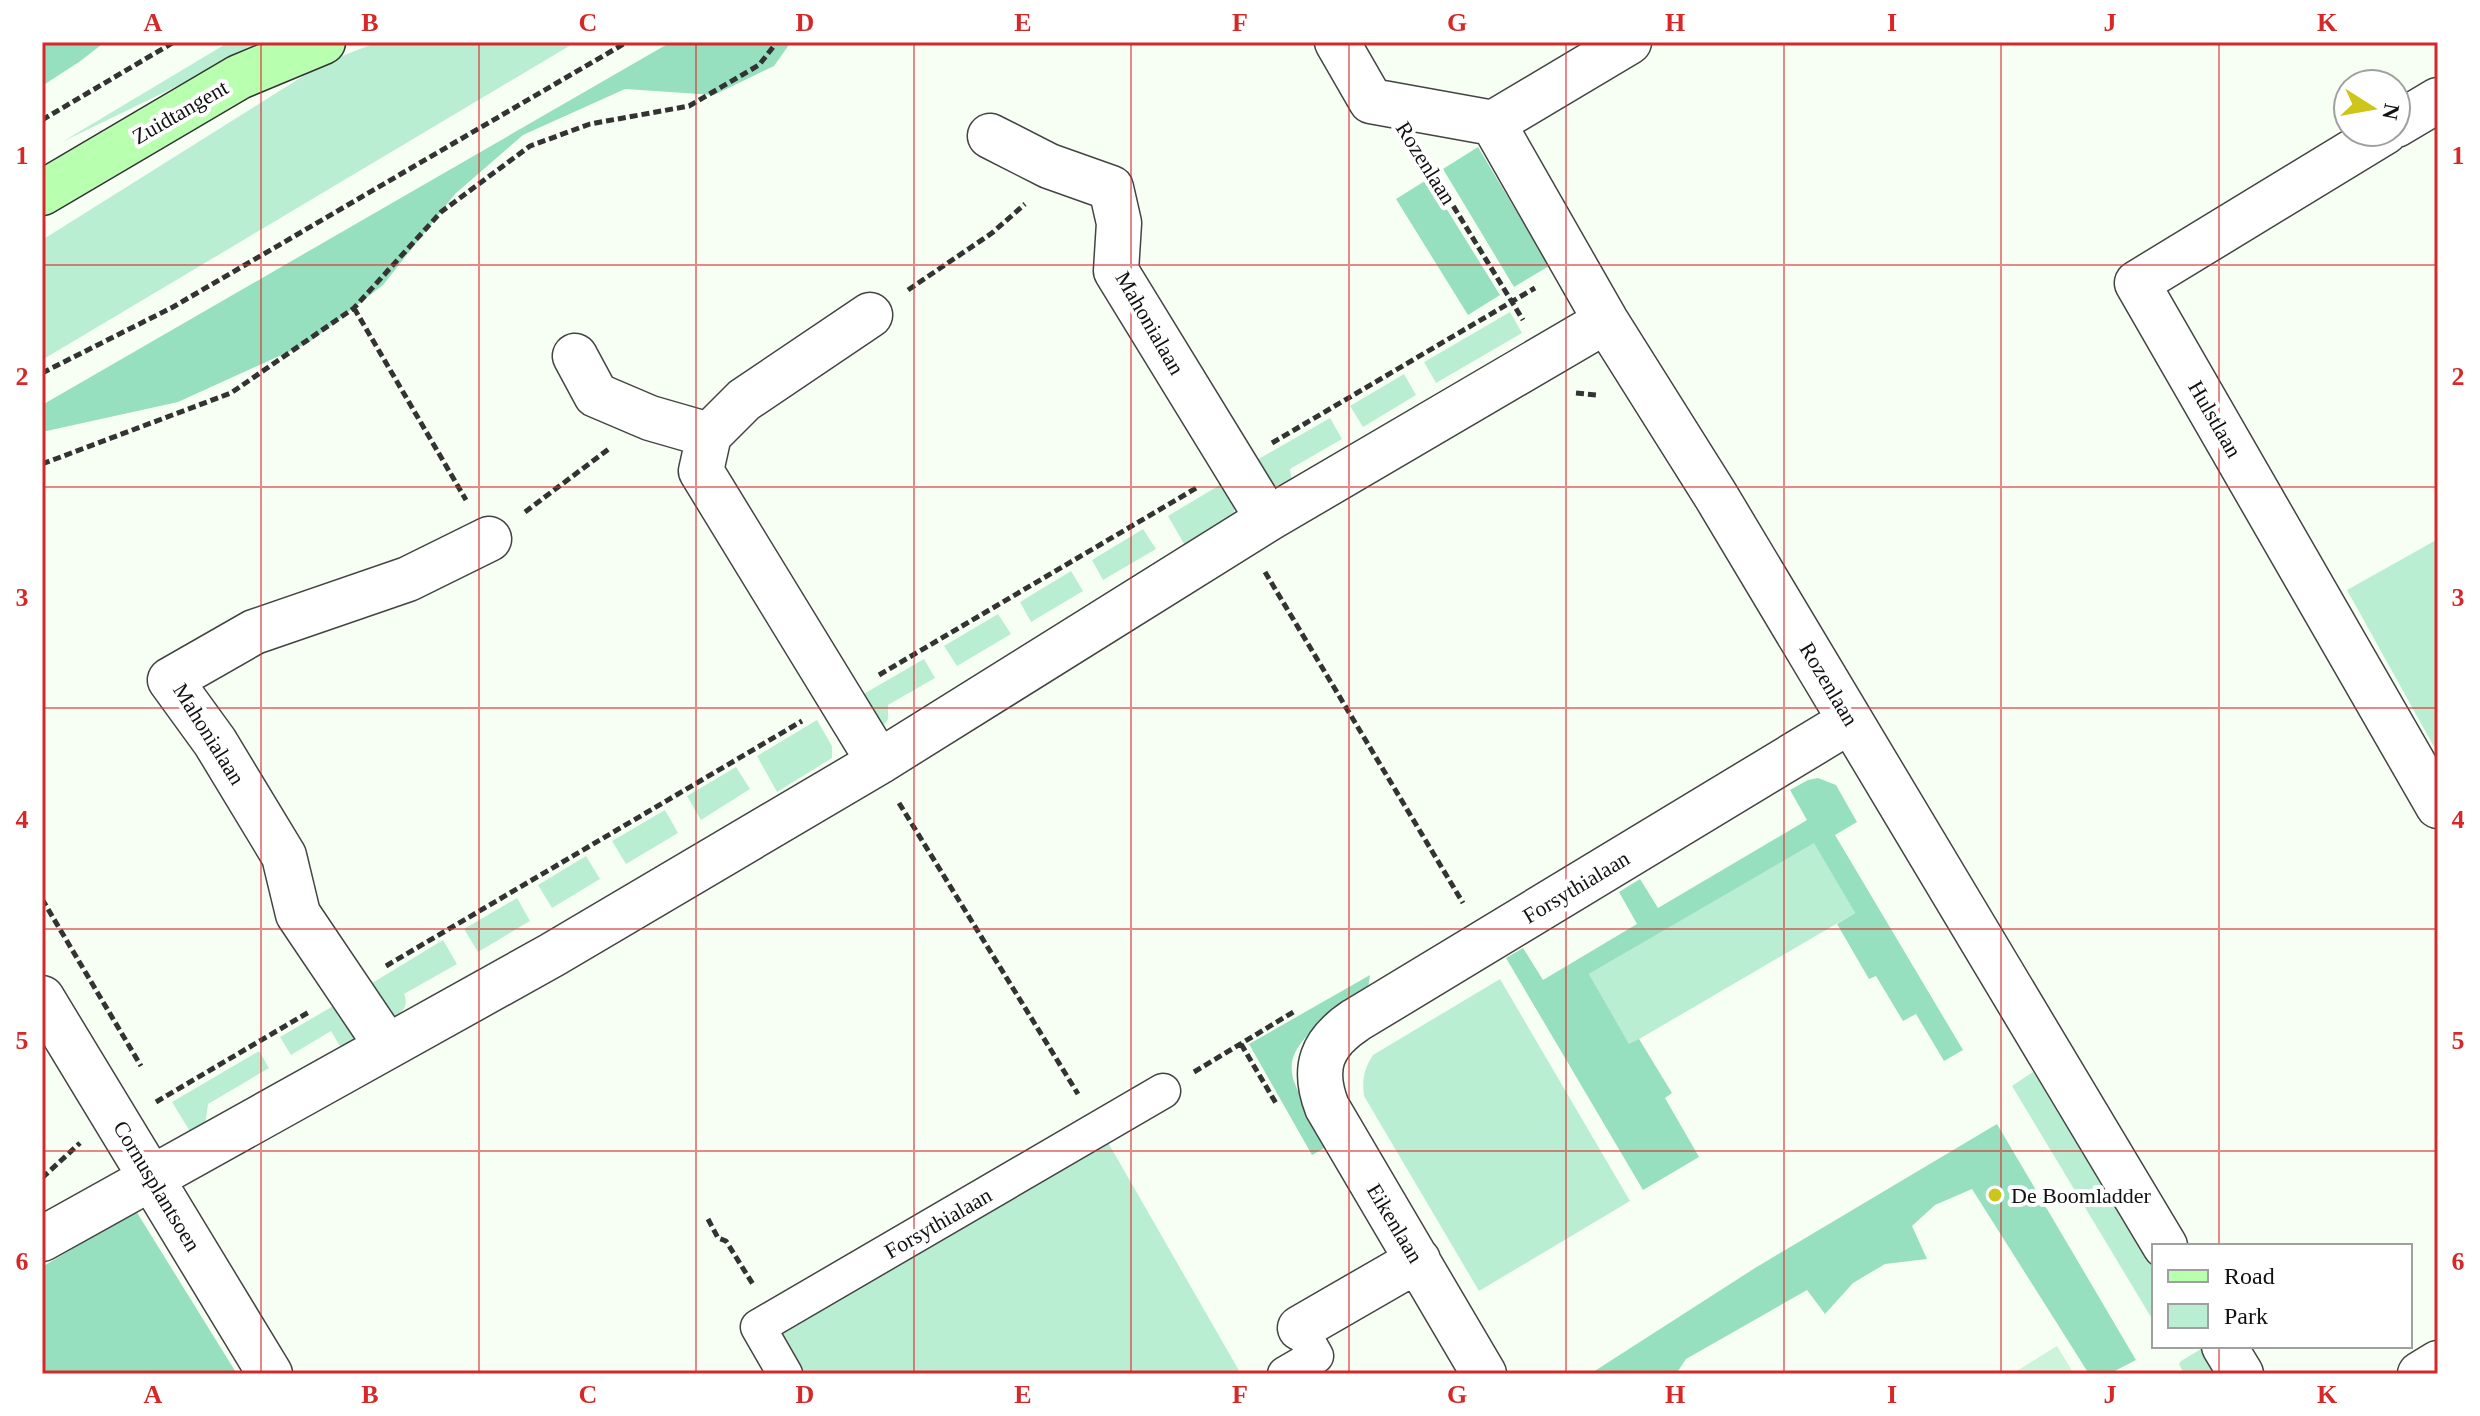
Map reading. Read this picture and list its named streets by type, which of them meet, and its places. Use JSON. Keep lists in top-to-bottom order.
{
  "streets": {
    "main road": ["Zuidtangent"],
    "street": [
      "Rozenlaan",
      "Mahonialaan",
      "Hulstlaan",
      "Forsythialaan",
      "Cornusplantsoen",
      "Eikenlaan"
    ]
  },
  "crossings": [
    ["Rozenlaan", "Forsythialaan"],
    ["Forsythialaan", "Eikenlaan"]
  ],
  "places": ["De Boomladder"],
  "legend": ["Road", "Park"],
  "north": "right",
  "grid": {
    "columns": [
      "A",
      "B",
      "C",
      "D",
      "E",
      "F",
      "G",
      "H",
      "I",
      "J",
      "K"
    ],
    "rows": [
      "1",
      "2",
      "3",
      "4",
      "5",
      "6"
    ]
  }
}
